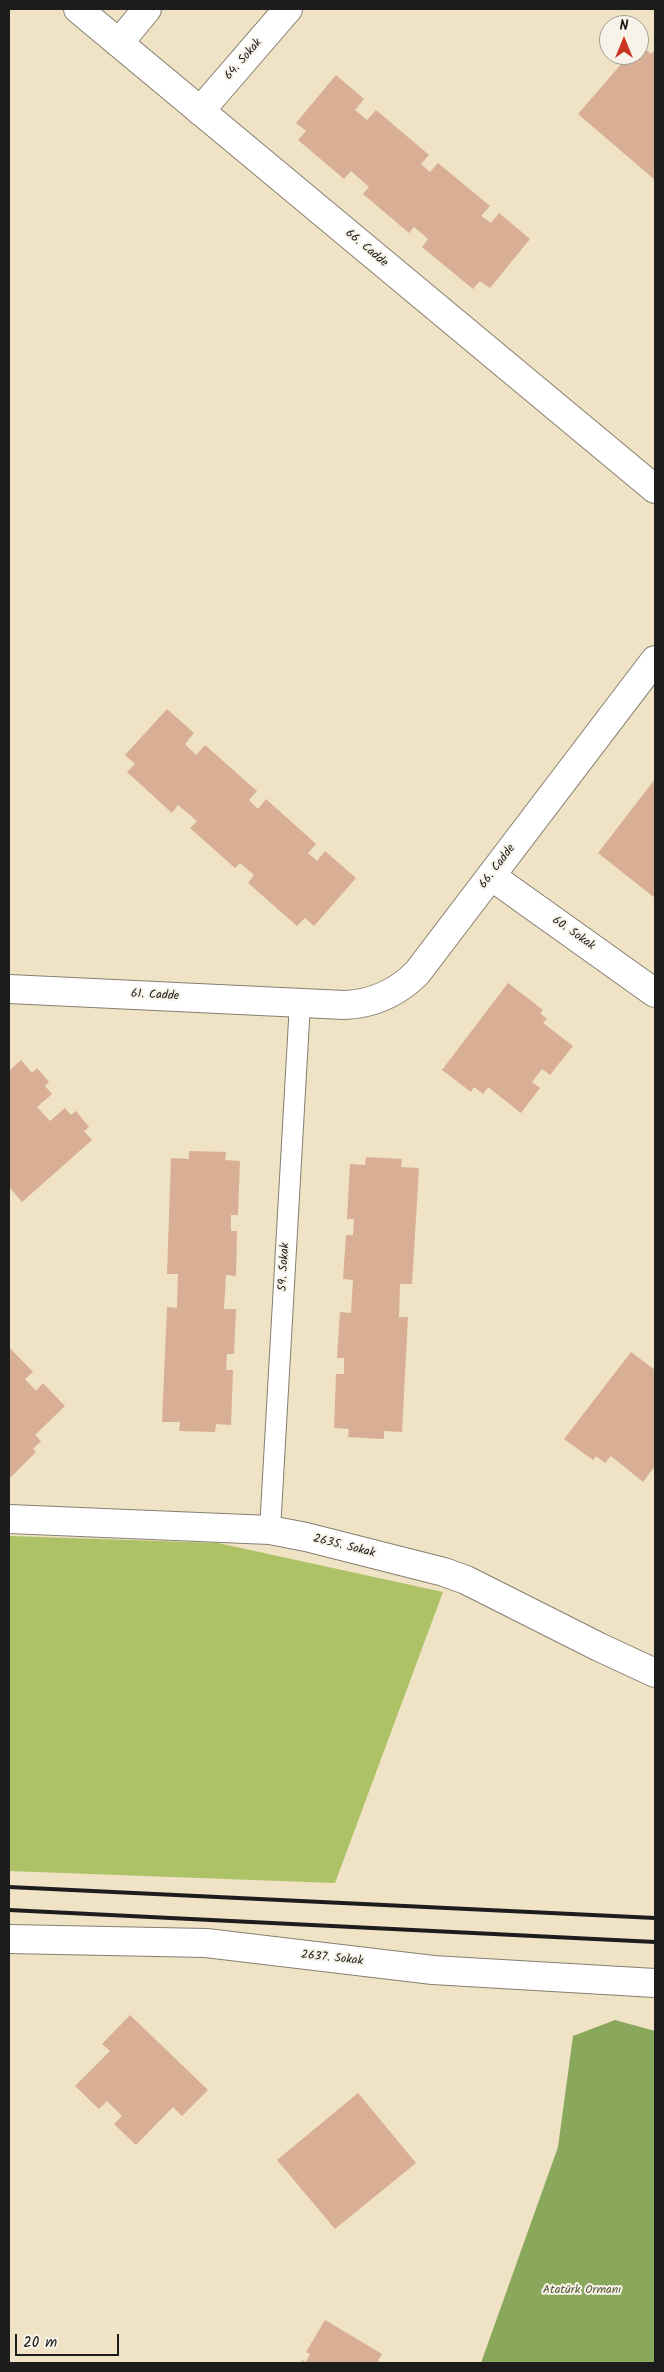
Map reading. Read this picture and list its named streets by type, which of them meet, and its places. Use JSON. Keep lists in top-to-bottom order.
{
  "streets": {
    "street": [
      "64. Sokak",
      "66. Cadde",
      "60. Sokak",
      "61. Cadde",
      "59. Sokak",
      "2635. Sokak",
      "2637. Sokak"
    ]
  },
  "crossings": [
    ["64. Sokak", "66. Cadde"],
    ["66. Cadde", "60. Sokak"],
    ["66. Cadde", "61. Cadde"],
    ["66. Cadde", "59. Sokak"],
    ["61. Cadde", "59. Sokak"],
    ["59. Sokak", "2635. Sokak"]
  ],
  "parks": ["Atatürk Ormanı"],
  "scale_bar": "20 m",
  "north": "top"
}
